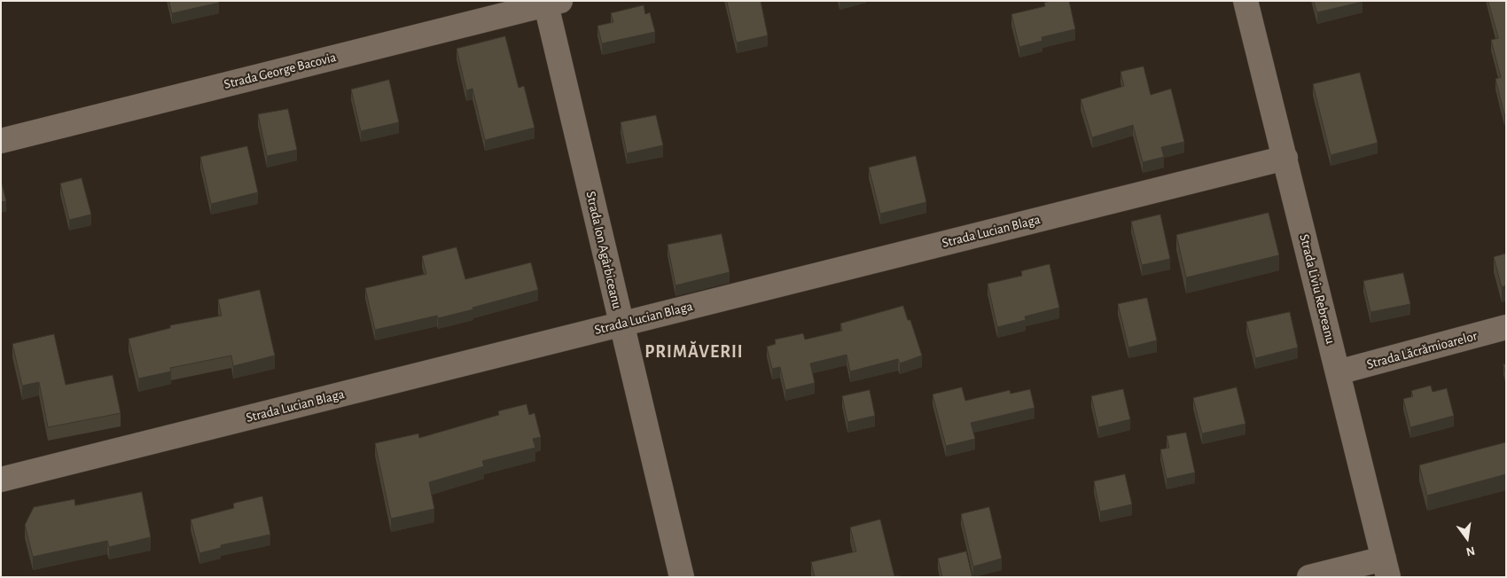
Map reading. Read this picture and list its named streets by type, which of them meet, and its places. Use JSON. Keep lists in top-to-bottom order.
{
  "streets": {
    "street": [
      "Strada George Bacovia",
      "Strada Lucian Blaga",
      "Strada Ion Agârbiceanu",
      "Strada Liviu Rebreanu",
      "Strada Lăcrămioarelor"
    ]
  },
  "crossings": [
    ["Strada George Bacovia", "Strada Ion Agârbiceanu"],
    ["Strada Lucian Blaga", "Strada Ion Agârbiceanu"],
    ["Strada Lucian Blaga", "Strada Liviu Rebreanu"],
    ["Strada Liviu Rebreanu", "Strada Lăcrămioarelor"]
  ],
  "districts": ["PRIMĂVERII"],
  "north": "bottom"
}
